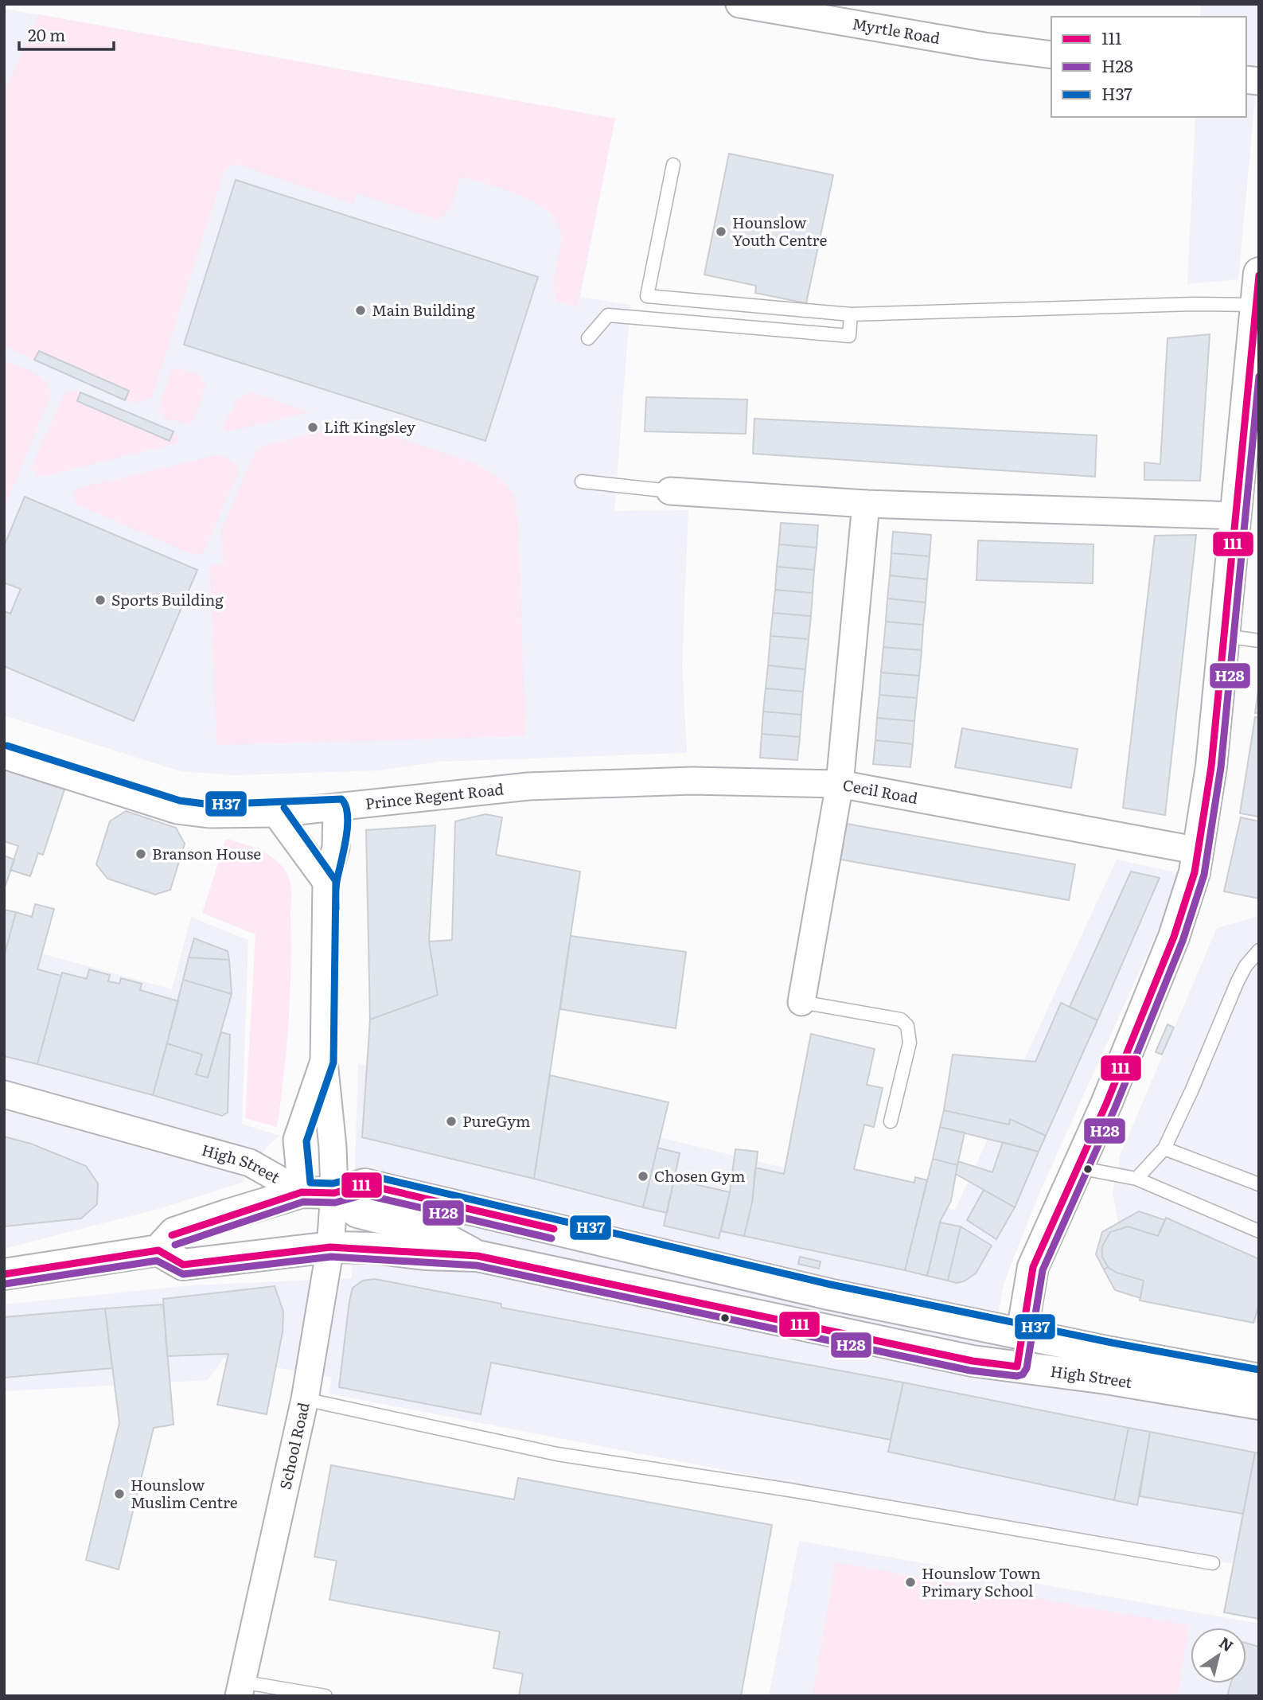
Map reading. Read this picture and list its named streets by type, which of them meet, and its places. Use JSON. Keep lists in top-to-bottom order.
{
  "streets": {
    "main road": ["High Street"],
    "street": [
      "Myrtle Road",
      "Cecil Road",
      "Prince Regent Road",
      "School Road"
    ]
  },
  "crossings": [
    ["Cecil Road", "Prince Regent Road"],
    ["High Street", "School Road"]
  ],
  "places": [
    "Hounslow Youth Centre",
    "Main Building",
    "Lift Kingsley",
    "Sports Building",
    "Branson House",
    "PureGym",
    "Chosen Gym",
    "Hounslow Muslim Centre",
    "Hounslow Town Primary School"
  ],
  "lines": ["transit line 111", "transit line H28", "transit line H37"],
  "legend": ["111", "H28", "H37"],
  "scale_bar": "20 m",
  "north": "top right"
}
